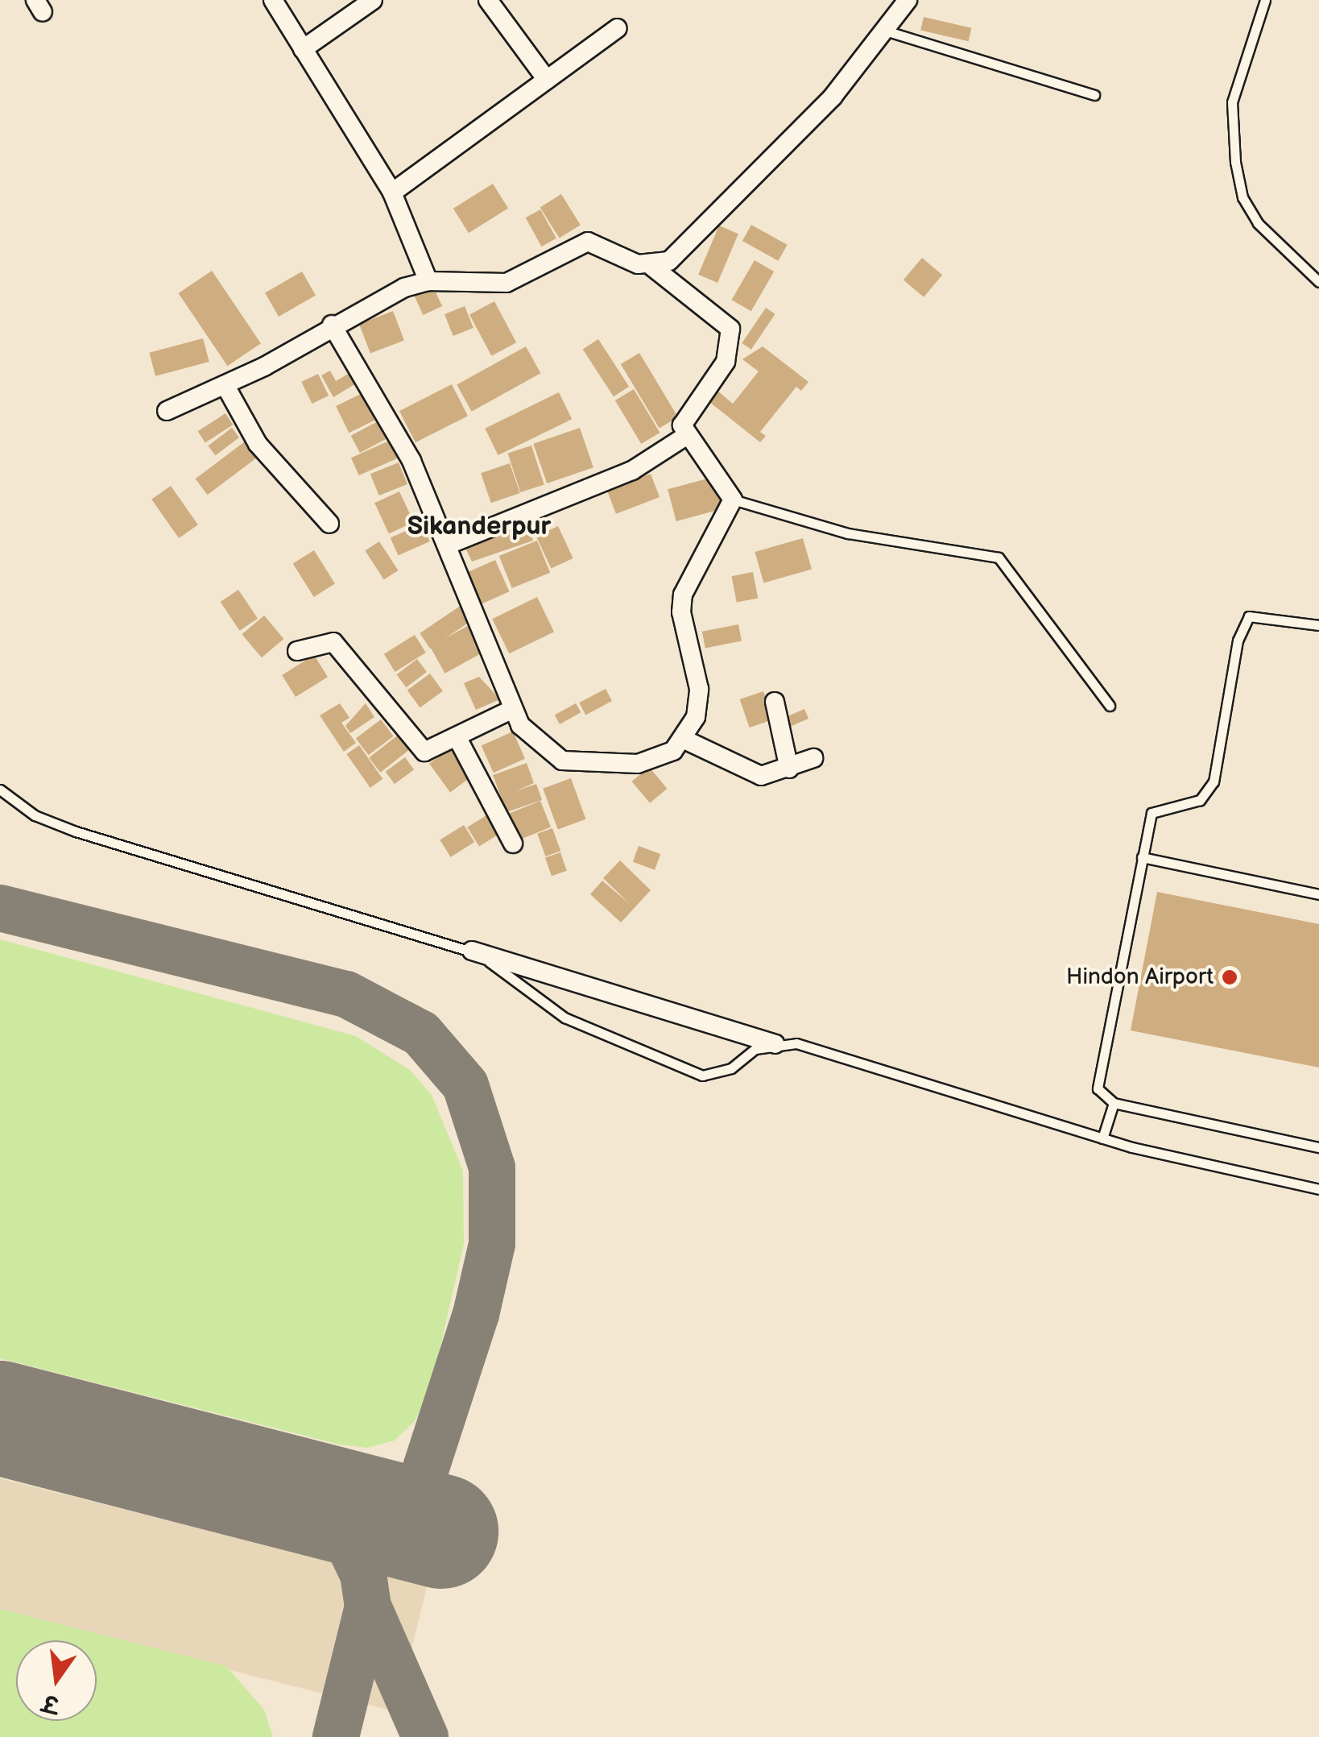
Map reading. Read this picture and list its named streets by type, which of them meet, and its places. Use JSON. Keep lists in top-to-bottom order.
{
  "districts": ["Sikanderpur"],
  "places": ["Hindon Airport"],
  "north": "bottom"
}
